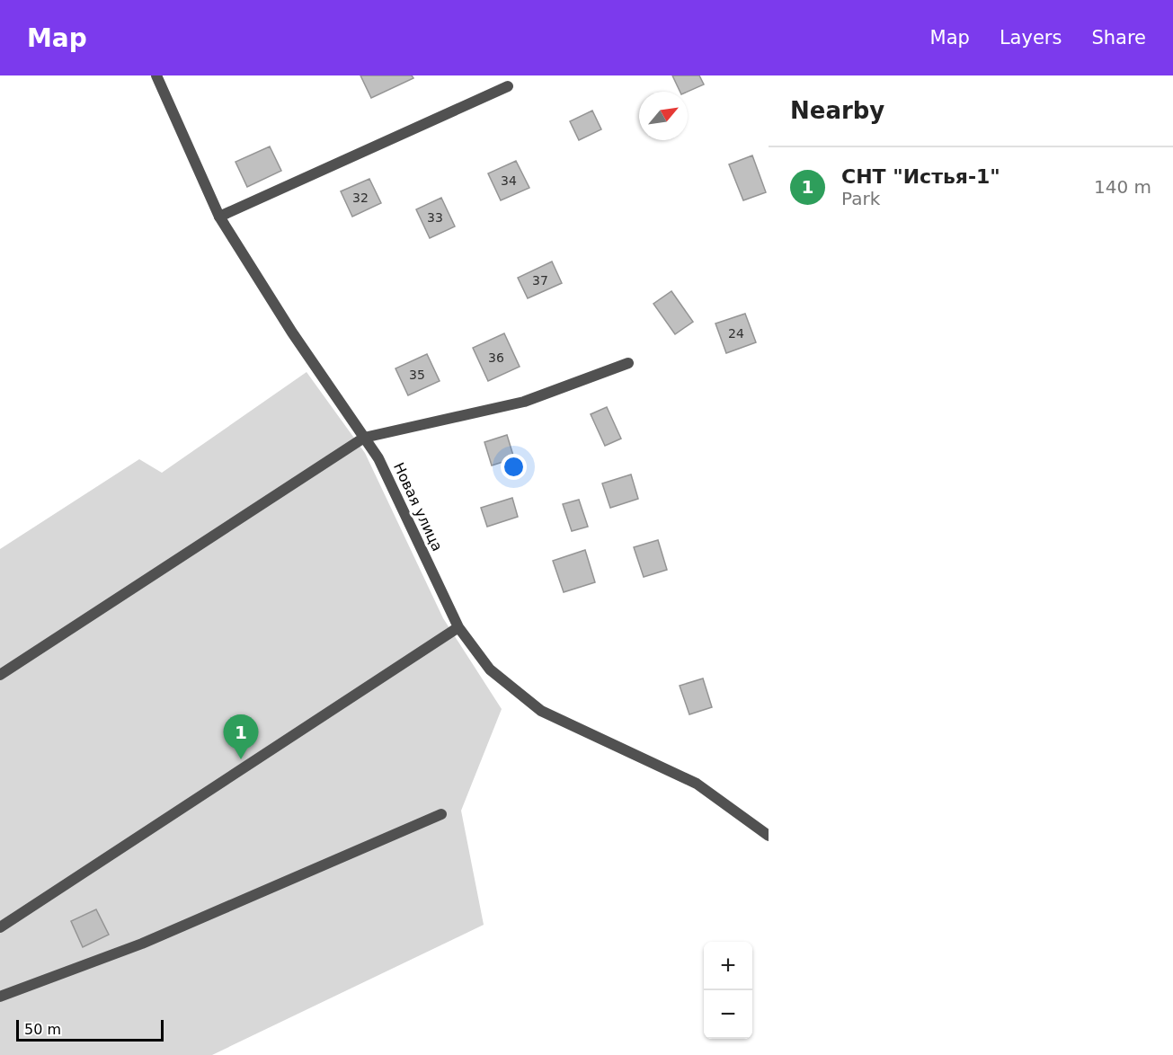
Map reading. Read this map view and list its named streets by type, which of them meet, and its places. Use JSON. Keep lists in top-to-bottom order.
{
  "streets": {
    "street": ["Новая улица"]
  },
  "house_numbers": [
    "34",
    "32",
    "33",
    "37",
    "24",
    "36",
    "35"
  ],
  "scale_bar": "50 m",
  "north": "top right",
  "page": {
    "header": "Map",
    "nav": ["Map", "Layers", "Share"],
    "heading": "Nearby",
    "list": [
      {
        "mark": "1",
        "name": "СНТ \"Истья-1\"",
        "note": "Park",
        "value": "140 m"
      }
    ],
    "pins": "1",
    "map_buttons": ["+", "−"],
    "scale": "50 m"
  }
}
